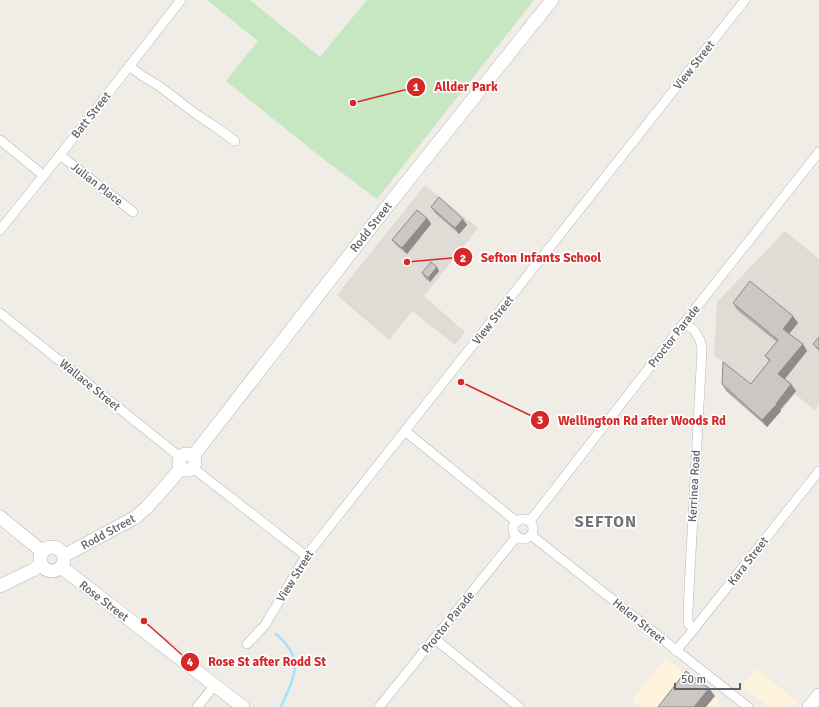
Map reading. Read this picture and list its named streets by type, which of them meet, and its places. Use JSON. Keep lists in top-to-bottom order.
{
  "streets": {
    "street": [
      "View Street",
      "Batt Street",
      "Julian Place",
      "Rodd Street",
      "Proctor Parade",
      "Wallace Street",
      "Kerrinea Road",
      "Kara Street",
      "Rose Street",
      "Helen Street"
    ]
  },
  "crossings": [
    ["View Street", "Wallace Street"],
    ["Batt Street", "Julian Place"],
    ["Rodd Street", "Wallace Street"],
    ["Rodd Street", "Rose Street"],
    ["Proctor Parade", "Kerrinea Road"],
    ["Proctor Parade", "Helen Street"],
    ["Kerrinea Road", "Kara Street"],
    ["Kara Street", "Helen Street"]
  ],
  "districts": ["SEFTON"],
  "places": [
    "Allder Park",
    "Sefton Infants School",
    "Wellington Rd after Woods Rd",
    "Rose St after Rodd St"
  ],
  "scale_bar": "50 m"
}
